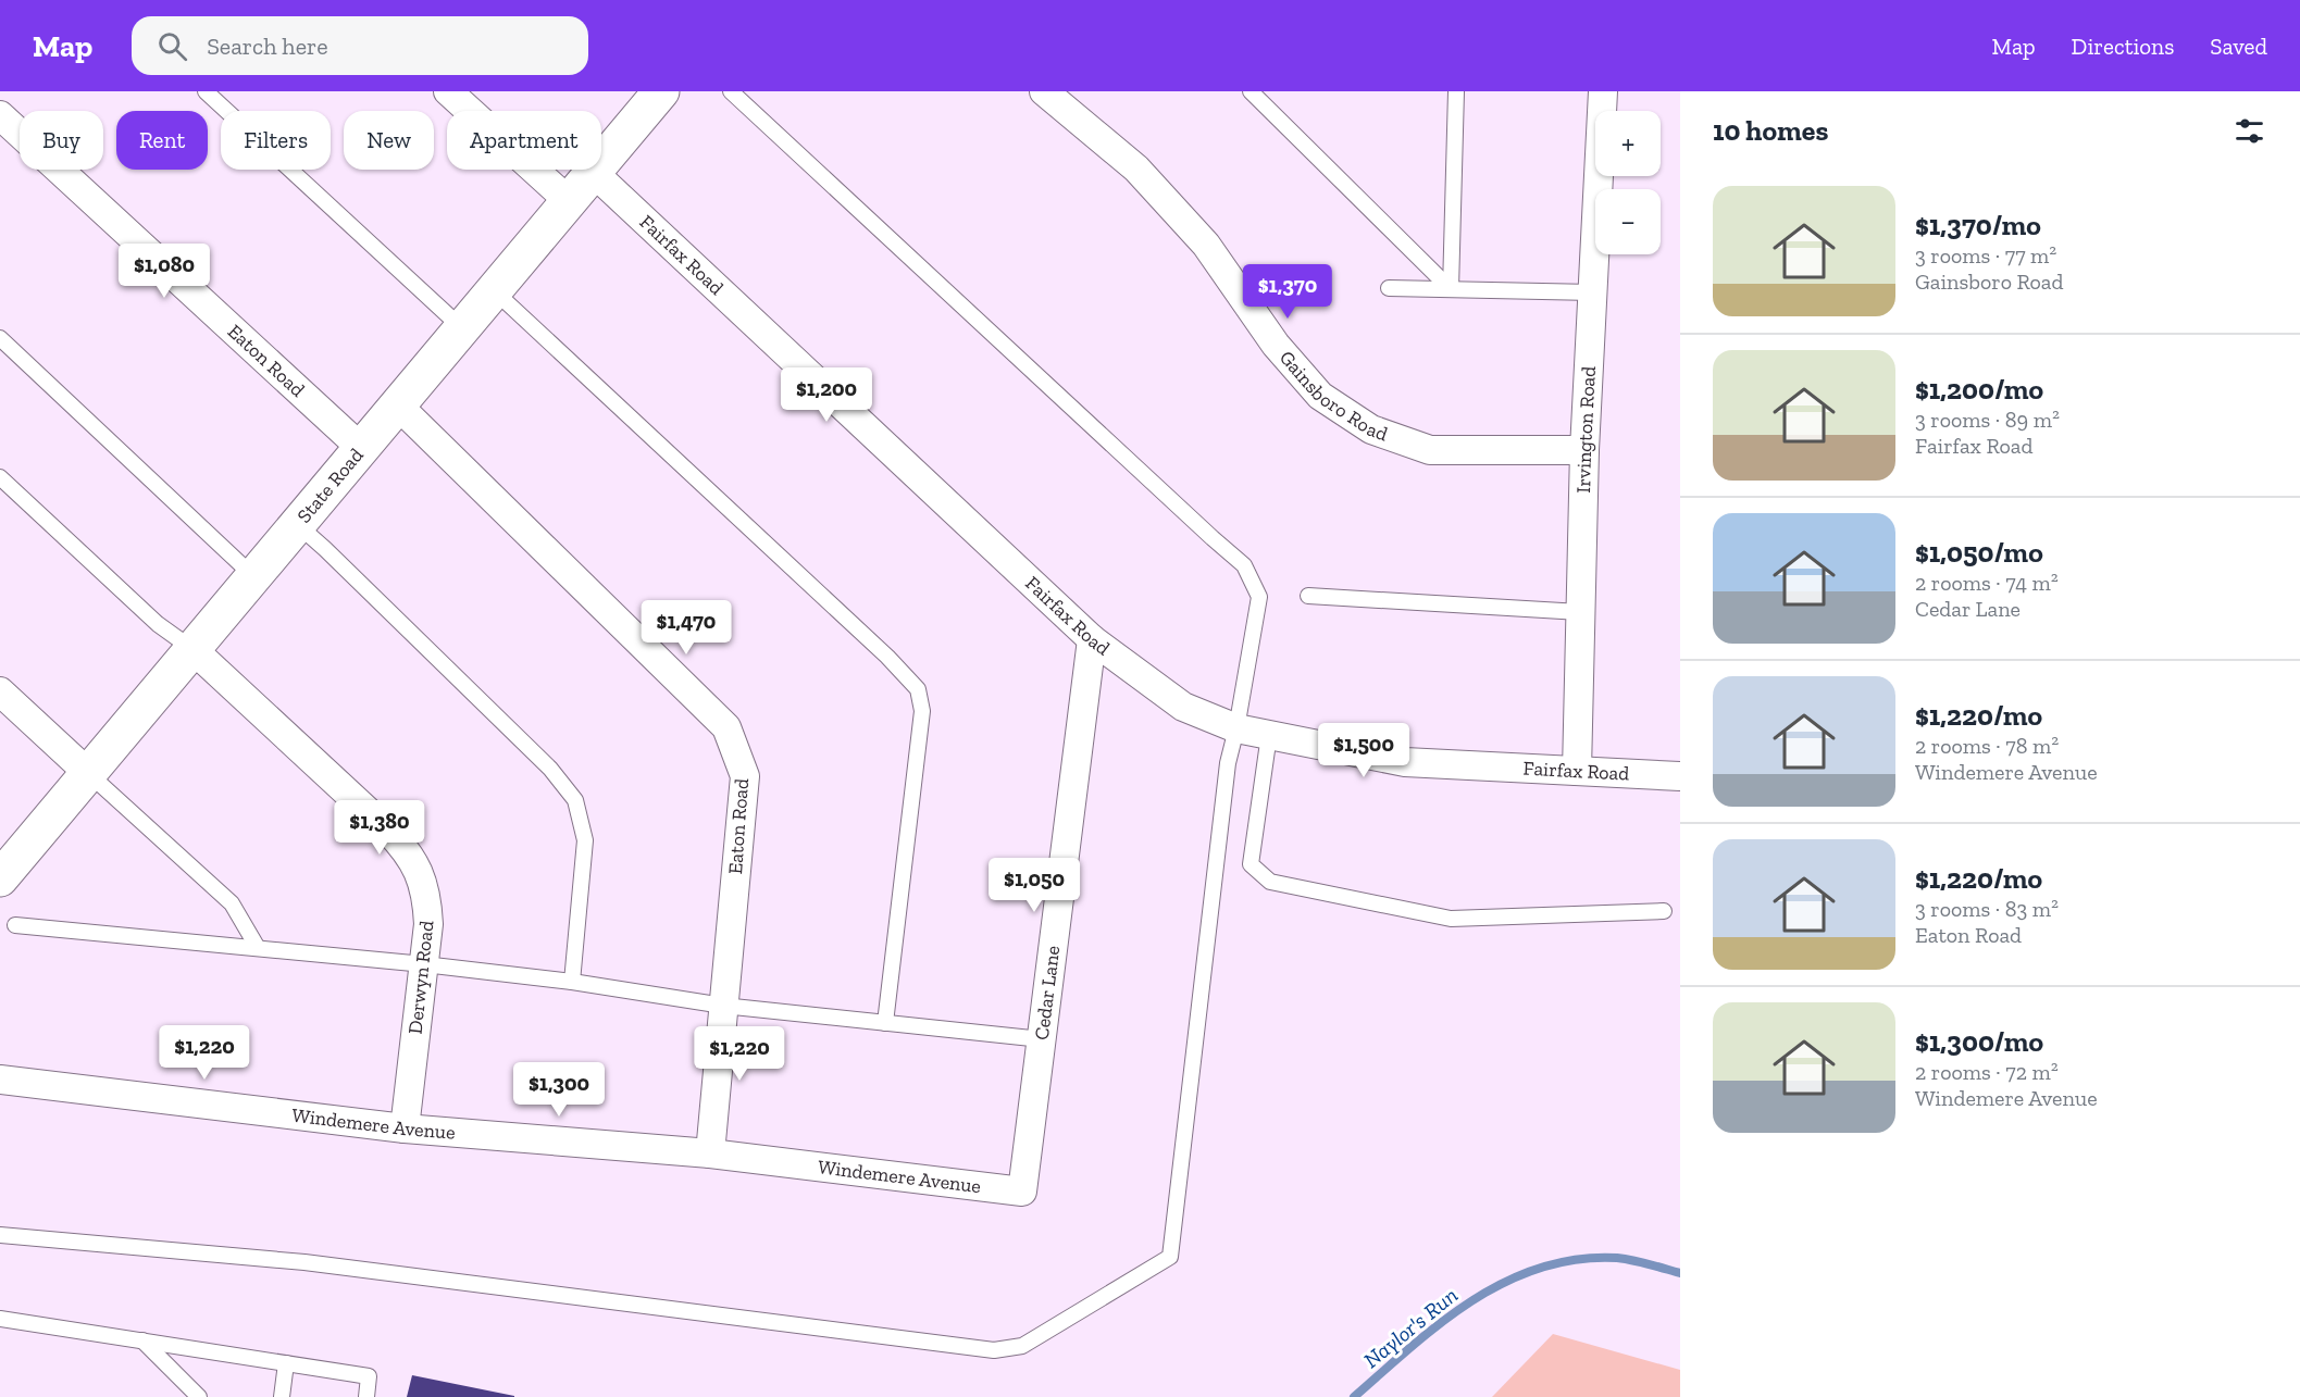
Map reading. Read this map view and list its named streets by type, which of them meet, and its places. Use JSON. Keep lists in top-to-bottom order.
{
  "streets": {
    "main road": ["State Road"],
    "street": [
      "Fairfax Road",
      "Eaton Road",
      "Gainsboro Road",
      "Irvington Road",
      "Derwyn Road",
      "Cedar Lane",
      "Windemere Avenue"
    ]
  },
  "crossings": [
    ["Fairfax Road", "Irvington Road"],
    ["Fairfax Road", "State Road"],
    ["Fairfax Road", "Cedar Lane"],
    ["Eaton Road", "State Road"],
    ["Eaton Road", "Windemere Avenue"],
    ["Gainsboro Road", "Irvington Road"],
    ["State Road", "Derwyn Road"],
    ["Derwyn Road", "Windemere Avenue"],
    ["Cedar Lane", "Windemere Avenue"]
  ],
  "water": ["Naylor's Run"],
  "page": {
    "header": "Map",
    "search": "Search here",
    "nav": ["Map", "Directions", "Saved"],
    "heading": "10 homes",
    "map_buttons": ["+", "−"],
    "chip": [
      "Buy",
      "Rent",
      "Filters",
      "New",
      "Apartment"
    ],
    "list": [
      {
        "name": "$1,370/mo",
        "note": "3 rooms · 77 m² · Gainsboro Road"
      },
      {
        "name": "$1,200/mo",
        "note": "3 rooms · 89 m² · Fairfax Road"
      },
      {
        "name": "$1,050/mo",
        "note": "2 rooms · 74 m² · Cedar Lane"
      },
      {
        "name": "$1,220/mo",
        "note": "2 rooms · 78 m² · Windemere Avenue"
      },
      {
        "name": "$1,220/mo",
        "note": "3 rooms · 83 m² · Eaton Road"
      },
      {
        "name": "$1,300/mo",
        "note": "2 rooms · 72 m² · Windemere Avenue"
      }
    ],
    "price": [
      "$1,080",
      "$1,370",
      "$1,200",
      "$1,470",
      "$1,500",
      "$1,380",
      "$1,050",
      "$1,220",
      "$1,220",
      "$1,300"
    ]
  }
}
